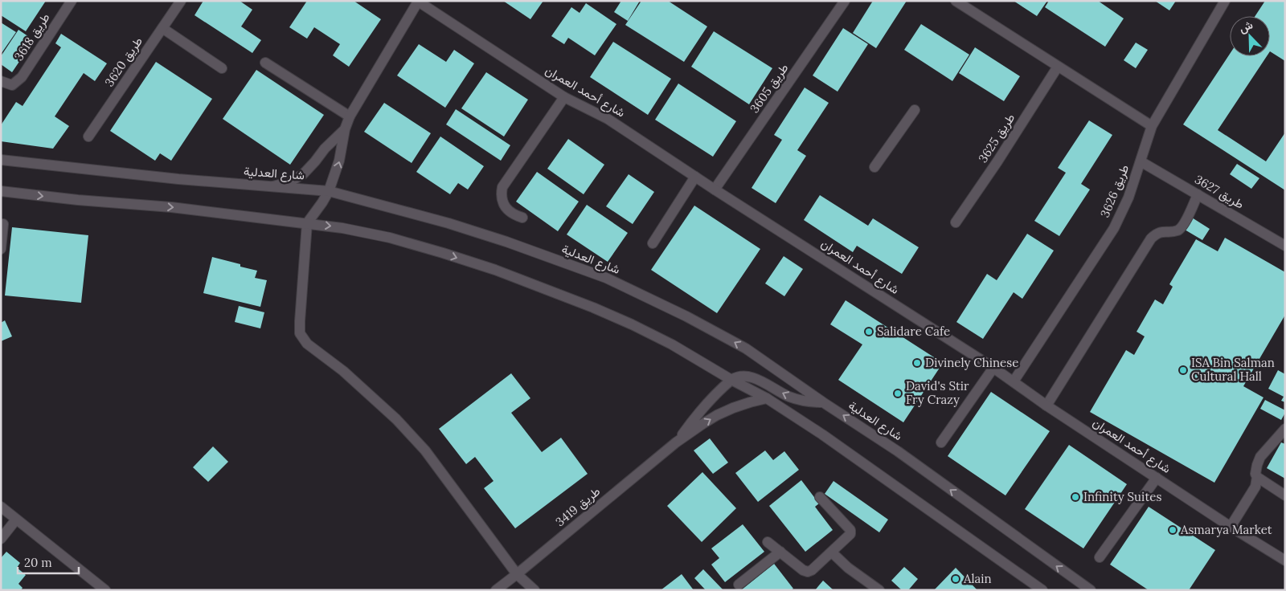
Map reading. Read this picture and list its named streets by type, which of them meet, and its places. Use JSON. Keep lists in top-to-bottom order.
{
  "streets": {
    "street": [
      "طريق 3618",
      "طريق 3620",
      "طريق 3605",
      "شارع أحمد العمران",
      "طريق 3625",
      "شارع العدلية",
      "طريق 3626",
      "طريق 3627",
      "طريق 3419"
    ]
  },
  "crossings": [
    ["طريق 3605", "شارع أحمد العمران"],
    ["شارع أحمد العمران", "طريق 3626"],
    ["طريق 3626", "طريق 3627"]
  ],
  "places": [
    "Salidare Cafe",
    "Divinely Chinese",
    "ISA Bin Salman Cultural Hall",
    "David's Stir Fry Crazy",
    "Infinity Suites",
    "Asmarya Market",
    "Alain"
  ],
  "scale_bar": "20 m",
  "north": "top left"
}
